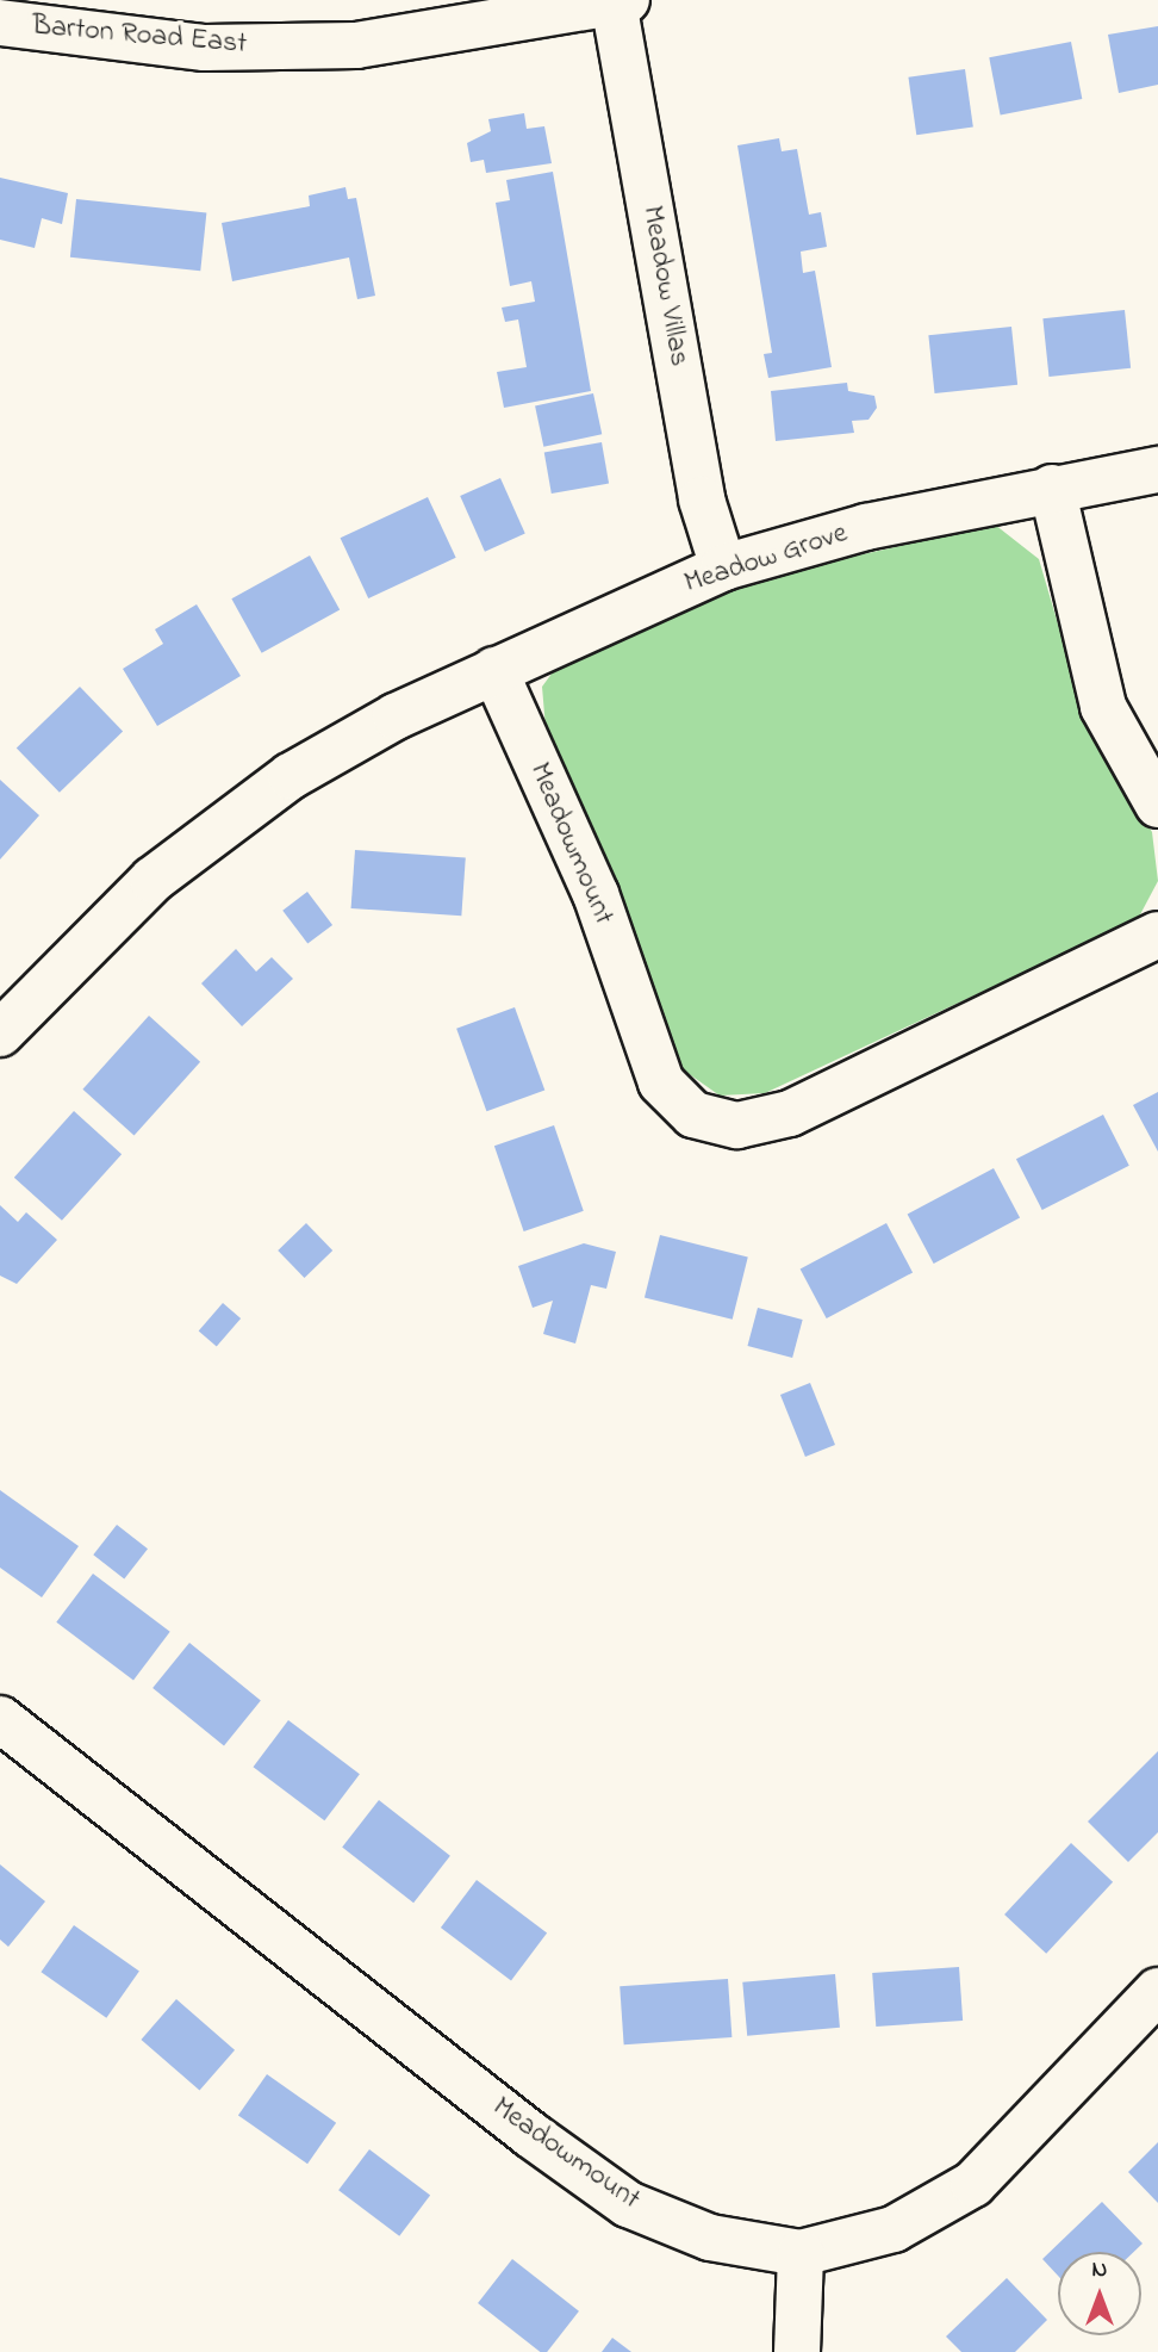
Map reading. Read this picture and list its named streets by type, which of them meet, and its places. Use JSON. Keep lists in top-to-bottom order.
{
  "streets": {
    "street": [
      "Barton Road East",
      "Meadow Villas",
      "Meadow Grove",
      "Meadowmount"
    ]
  },
  "crossings": [
    ["Barton Road East", "Meadow Villas"],
    ["Meadow Villas", "Meadow Grove"],
    ["Meadow Grove", "Meadowmount"]
  ],
  "north": "top"
}
